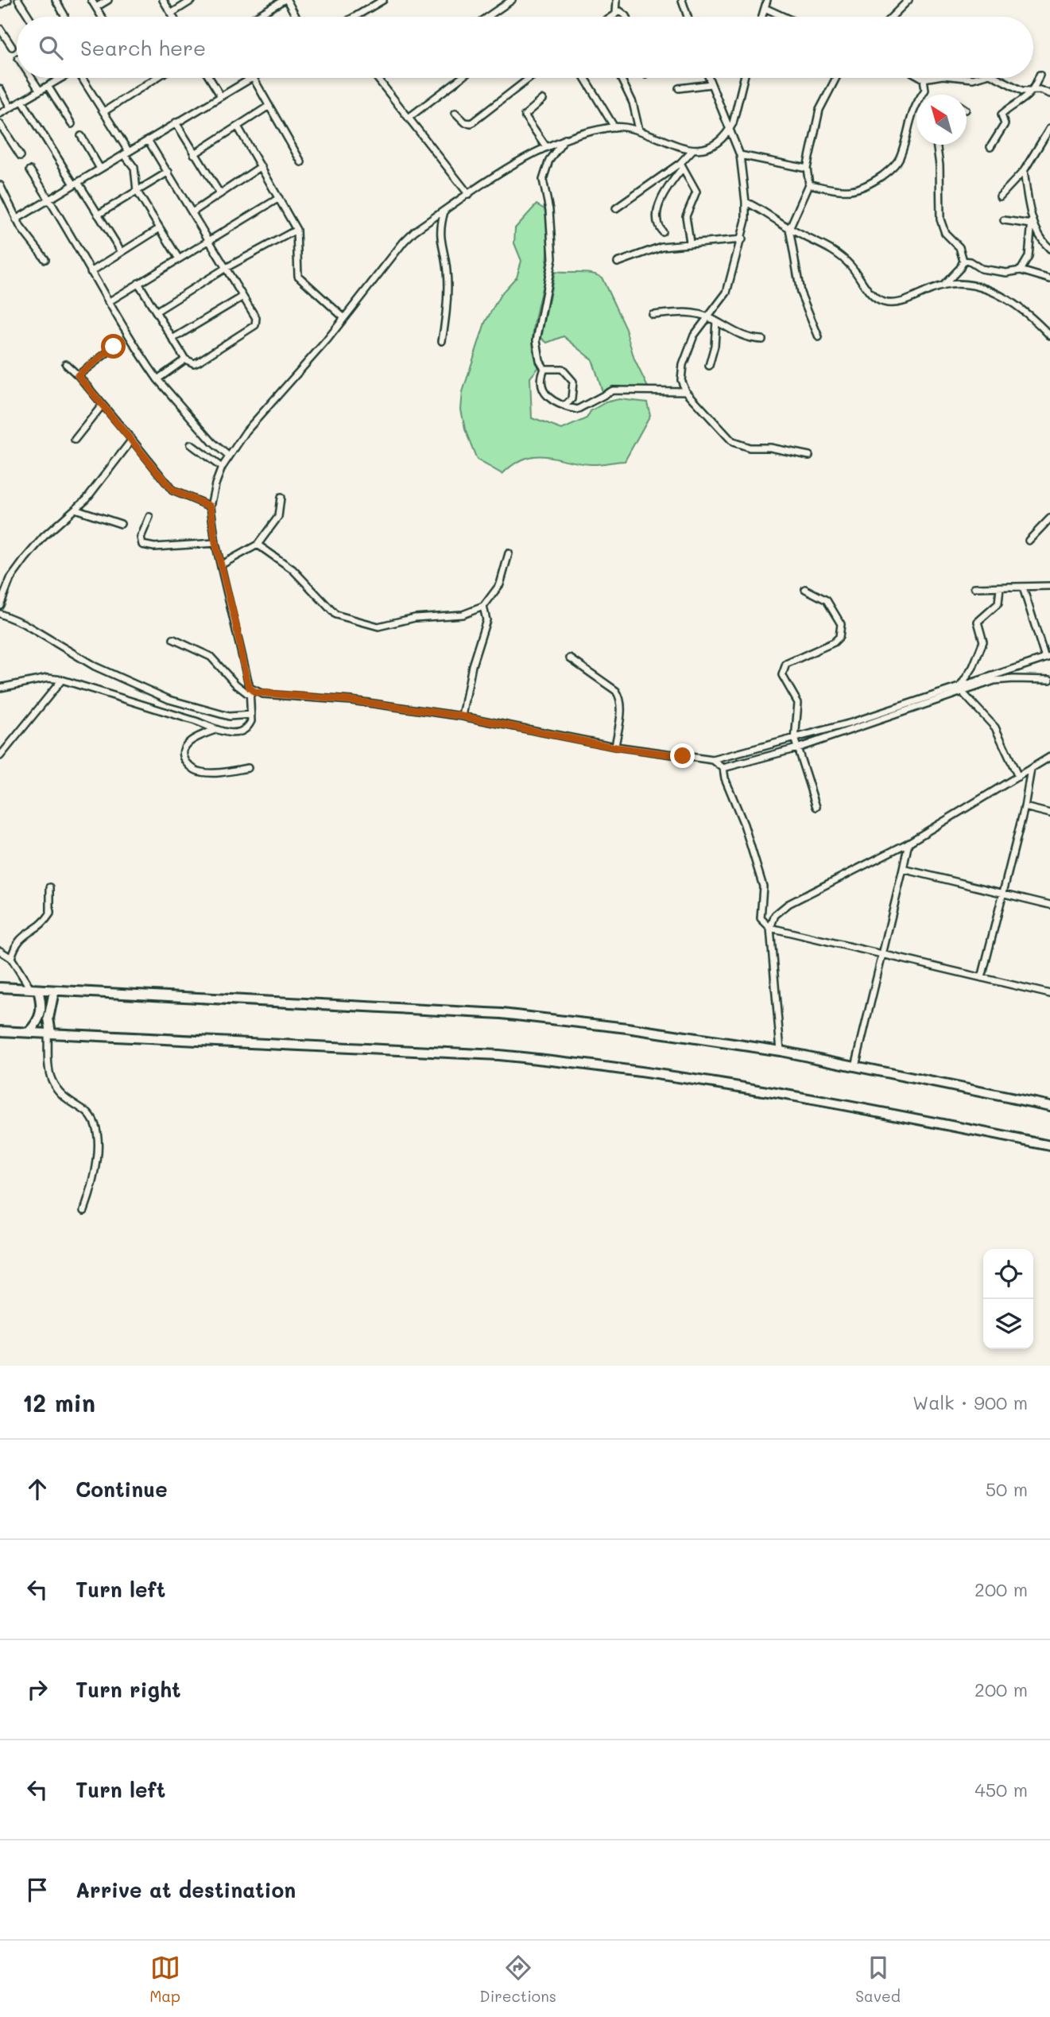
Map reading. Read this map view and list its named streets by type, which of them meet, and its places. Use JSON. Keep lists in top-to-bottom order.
{
  "north": "top left",
  "page": {
    "search": "Search here",
    "heading": ["12 min", "Walk · 900 m"],
    "list": [
      ["Continue", "50 m"],
      ["Turn left", "200 m"],
      ["Turn right", "200 m"],
      ["Turn left", "450 m"],
      "Arrive at destination"
    ],
    "nav": ["Map", "Directions", "Saved"]
  }
}
